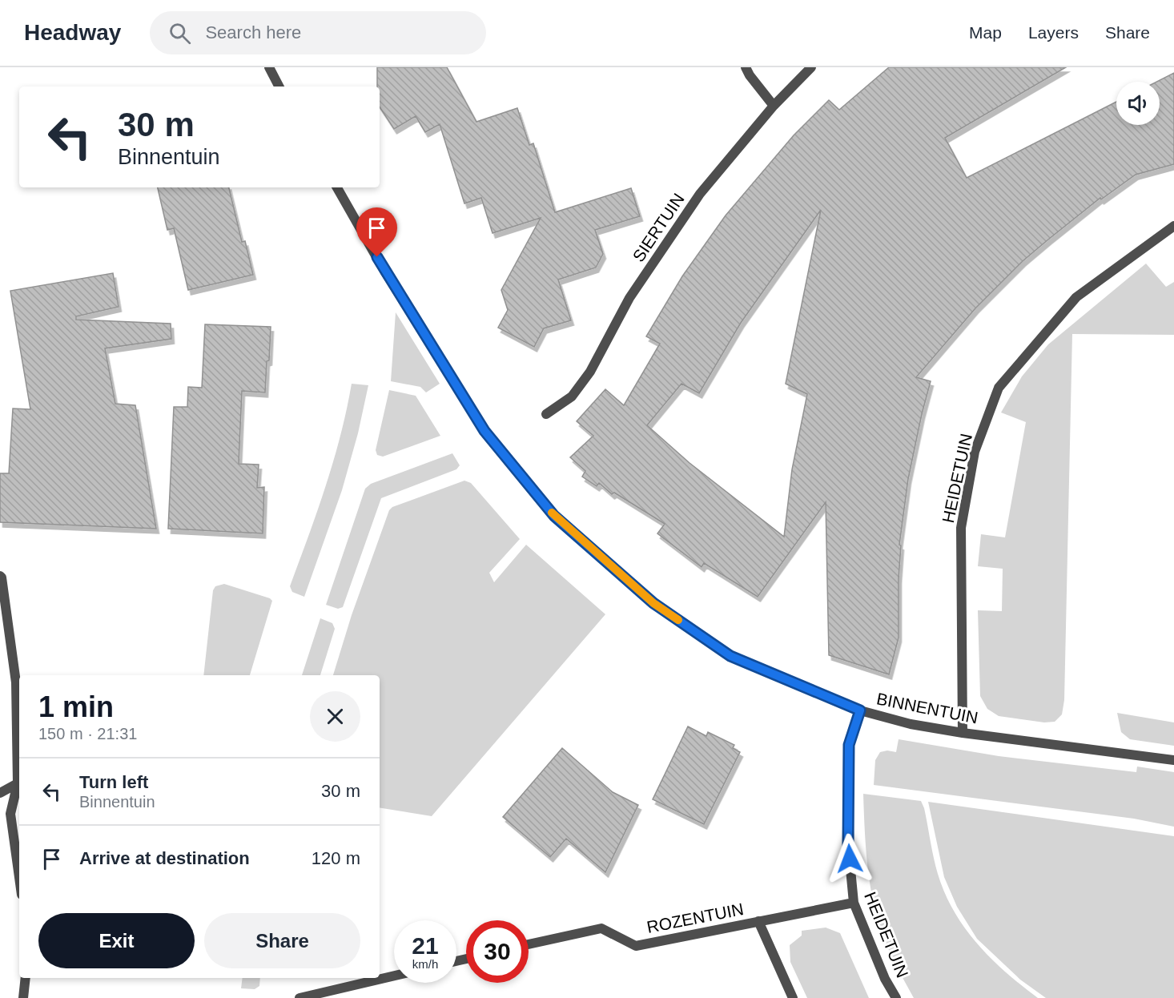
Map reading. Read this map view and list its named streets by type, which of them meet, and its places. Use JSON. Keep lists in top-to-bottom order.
{
  "streets": {
    "street": [
      "SIERTUIN",
      "HEIDETUIN",
      "BINNENTUIN",
      "ROZENTUIN"
    ]
  },
  "crossings": [
    ["HEIDETUIN", "BINNENTUIN"],
    ["HEIDETUIN", "ROZENTUIN"]
  ],
  "page": {
    "header": "Headway",
    "search": "Search here",
    "nav": ["Map", "Layers", "Share"],
    "turn": ["30 m", "Binnentuin"],
    "heading": ["1 min", "150 m · 21:31"],
    "list": [
      {
        "name": "Turn left",
        "note": "Binnentuin",
        "value": "30 m"
      },
      {
        "name": "Arrive at destination",
        "value": "120 m"
      }
    ],
    "buttons": ["Exit", "Share"],
    "speed": "21 km/h",
    "limit": "30"
  }
}
